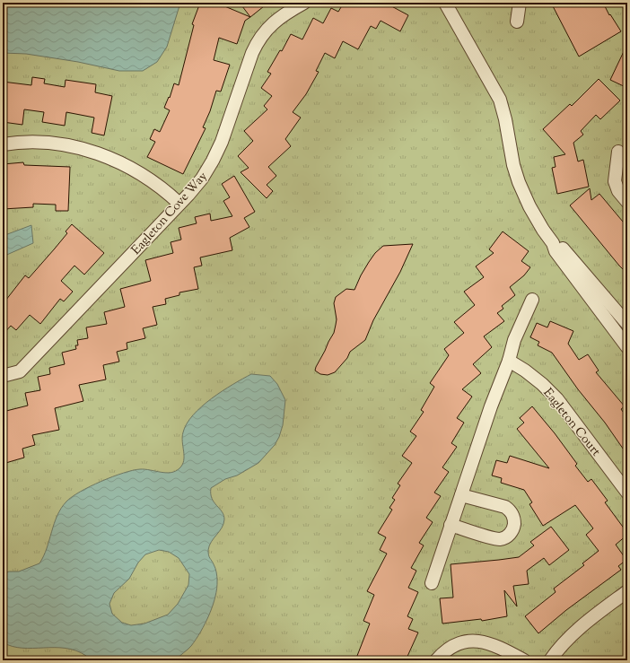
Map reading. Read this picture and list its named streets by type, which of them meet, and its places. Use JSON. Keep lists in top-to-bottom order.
{
  "streets": {
    "street": ["Eagleton Cove Way", "Eagleton Court"]
  }
}
